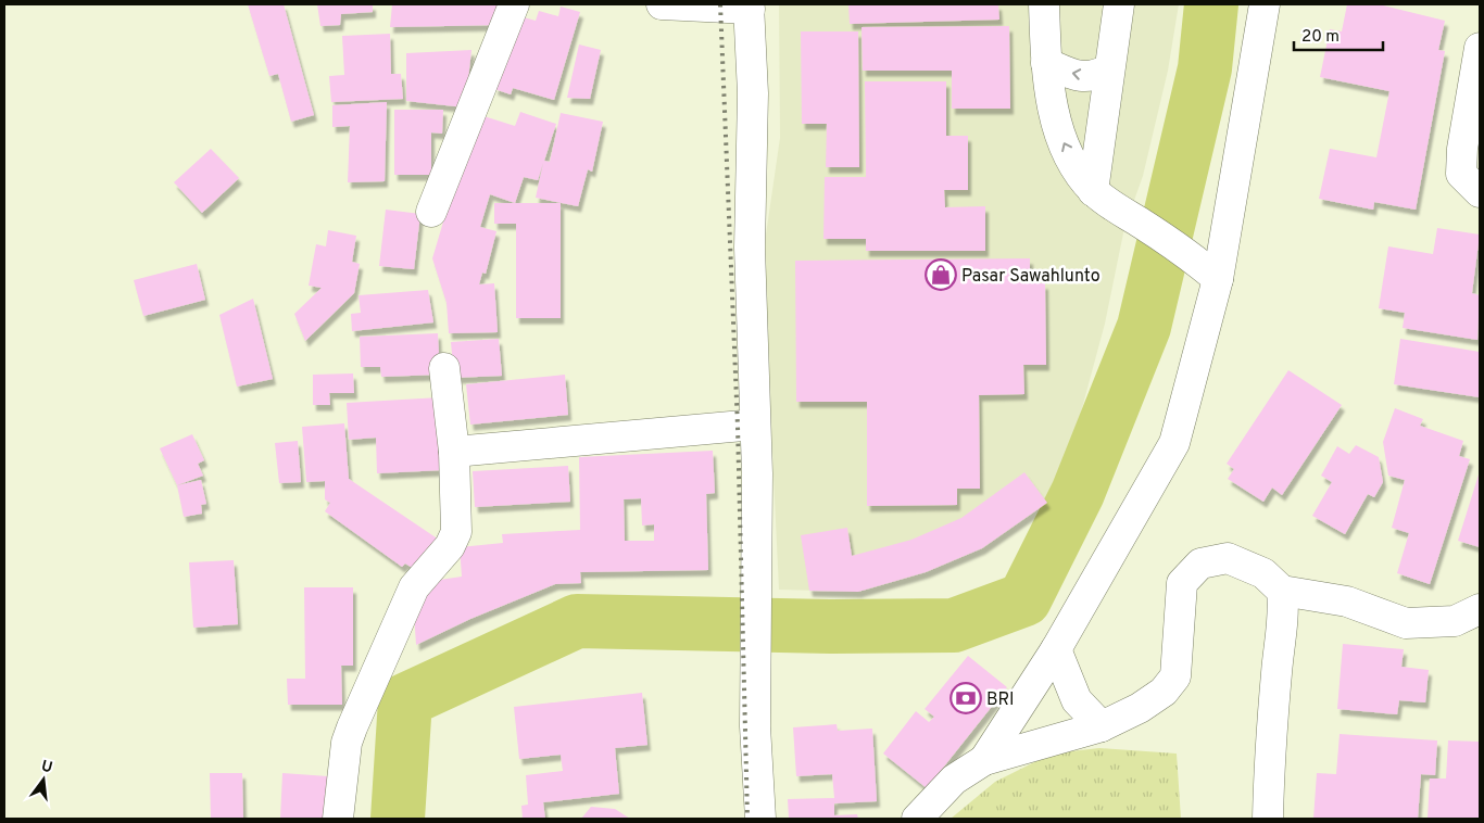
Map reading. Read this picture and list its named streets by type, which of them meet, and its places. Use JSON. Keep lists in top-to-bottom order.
{
  "places": {
    "shop": ["Pasar Sawahlunto"],
    "bank": ["BRI"]
  },
  "scale_bar": "20 m",
  "north": "top"
}
